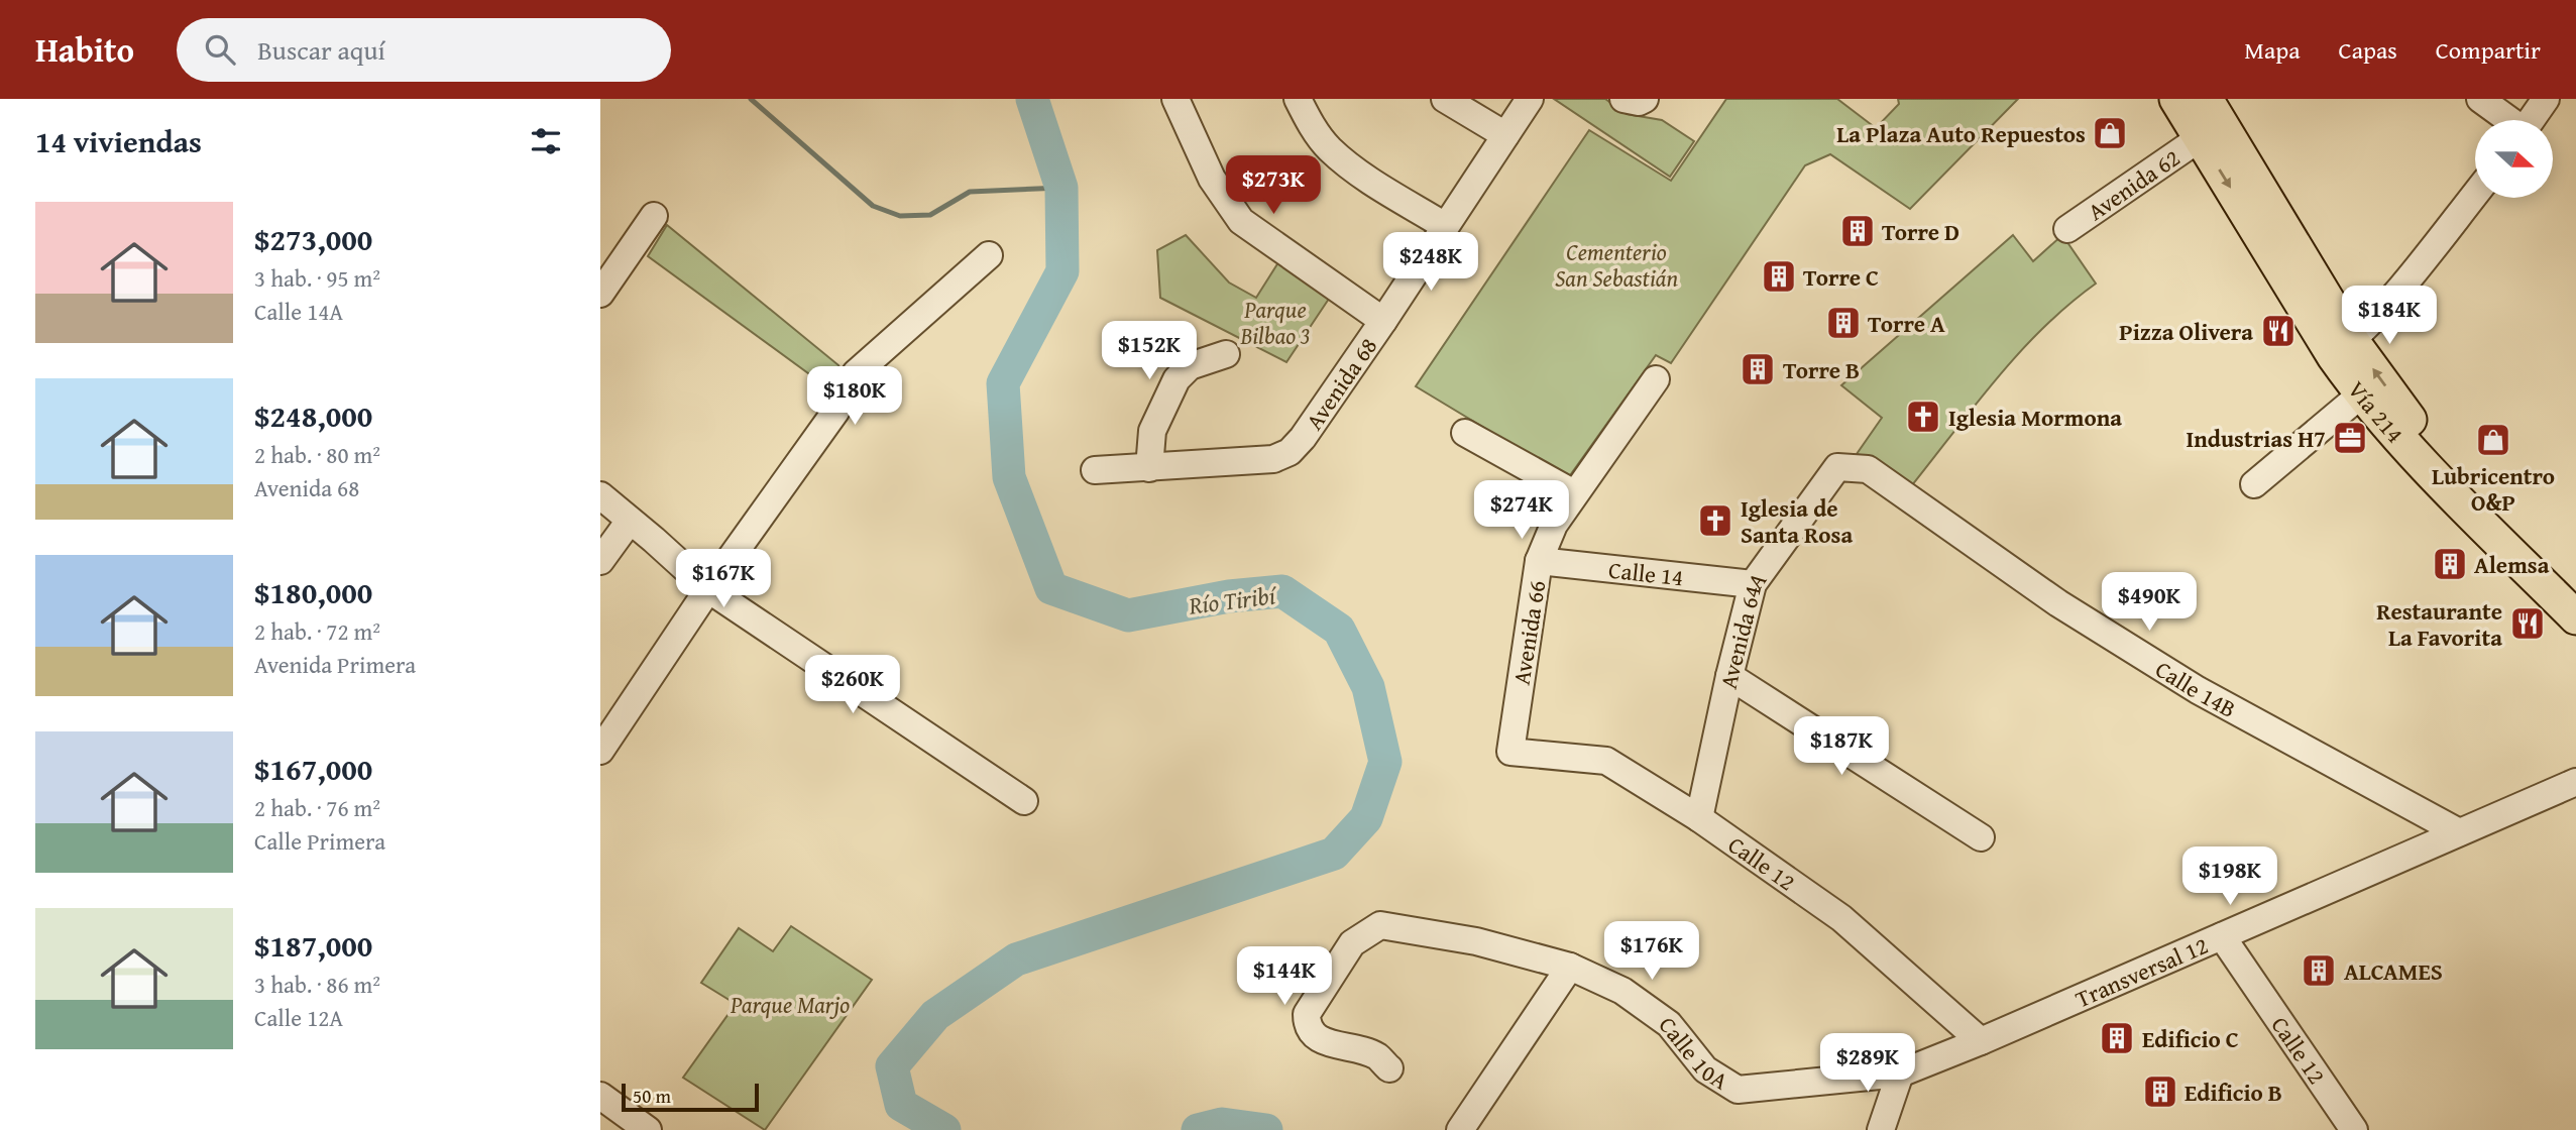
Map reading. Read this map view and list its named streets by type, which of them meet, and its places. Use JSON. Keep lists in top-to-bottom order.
{
  "streets": {
    "main road": ["Vía 214"],
    "street": [
      "Avenida 62",
      "Avenida 68",
      "Calle 14",
      "Avenida 66",
      "Avenida 64A",
      "Calle 14B",
      "Calle 12",
      "Transversal 12",
      "Calle 10A"
    ]
  },
  "crossings": [
    ["Avenida 62", "Vía 214"],
    ["Calle 14", "Avenida 66"],
    ["Calle 14", "Avenida 64A"],
    ["Avenida 66", "Calle 12"],
    ["Avenida 64A", "Calle 14B"],
    ["Avenida 64A", "Calle 12"],
    ["Calle 14B", "Transversal 12"],
    ["Calle 12", "Transversal 12"],
    ["Transversal 12", "Calle 10A"]
  ],
  "water": ["Río Tiribí"],
  "parks": ["Cementerio San Sebastián", "Parque Bilbao 3", "Parque Marjo"],
  "places": {
    "shop": ["La Plaza Auto Repuestos", "Lubricentro O&P"],
    "building": [
      "Torre D",
      "Torre C",
      "Torre A",
      "Torre B",
      "Alemsa",
      "ALCAMES",
      "Edificio C",
      "Edificio B"
    ],
    "restaurant": ["Pizza Olivera", "Restaurante La Favorita"],
    "church": ["Iglesia Mormona", "Iglesia de Santa Rosa"],
    "office": ["Industrias H7"]
  },
  "scale_bar": "50 m",
  "north": "right",
  "page": {
    "header": "Habito",
    "search": "Buscar aquí",
    "nav": ["Mapa", "Capas", "Compartir"],
    "heading": "14 viviendas",
    "price": [
      "$273K",
      "$248K",
      "$184K",
      "$152K",
      "$180K",
      "$274K",
      "$167K",
      "$490K",
      "$260K",
      "$187K",
      "$198K",
      "$176K",
      "$144K",
      "$289K"
    ],
    "list": [
      {
        "name": "$273,000",
        "note": "3 hab. · 95 m² · Calle 14A"
      },
      {
        "name": "$248,000",
        "note": "2 hab. · 80 m² · Avenida 68"
      },
      {
        "name": "$180,000",
        "note": "2 hab. · 72 m² · Avenida Primera"
      },
      {
        "name": "$167,000",
        "note": "2 hab. · 76 m² · Calle Primera"
      },
      {
        "name": "$187,000",
        "note": "3 hab. · 86 m² · Calle 12A"
      }
    ],
    "scale": "50 m"
  }
}
